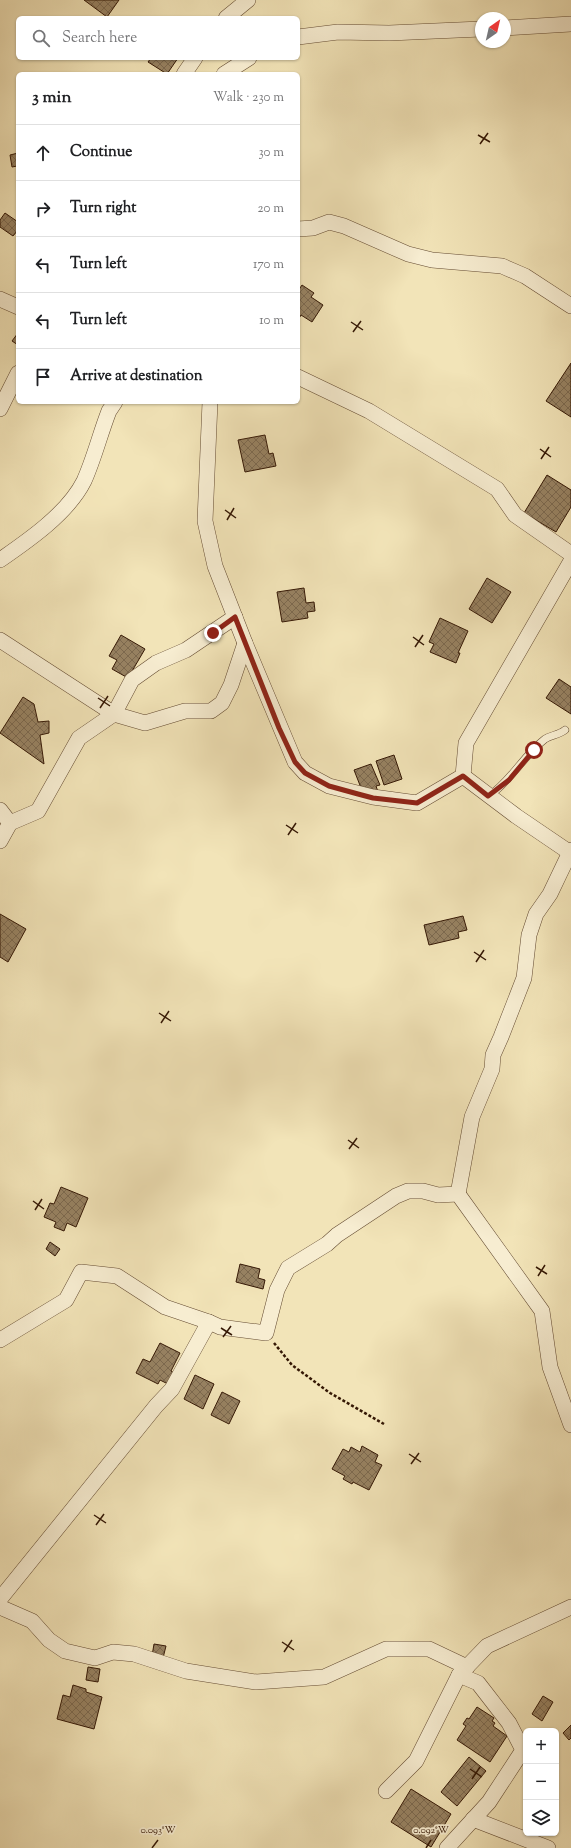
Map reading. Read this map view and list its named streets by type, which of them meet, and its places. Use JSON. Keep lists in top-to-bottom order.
{
  "north": "top right",
  "page": {
    "search": "Search here",
    "heading": ["3 min", "Walk · 230 m"],
    "list": [
      ["Continue", "30 m"],
      ["Turn right", "20 m"],
      ["Turn left", "170 m"],
      ["Turn left", "10 m"],
      "Arrive at destination"
    ],
    "map_buttons": ["+", "−"]
  },
  "coordinates": ["0.093°W", "0.092°W"]
}
